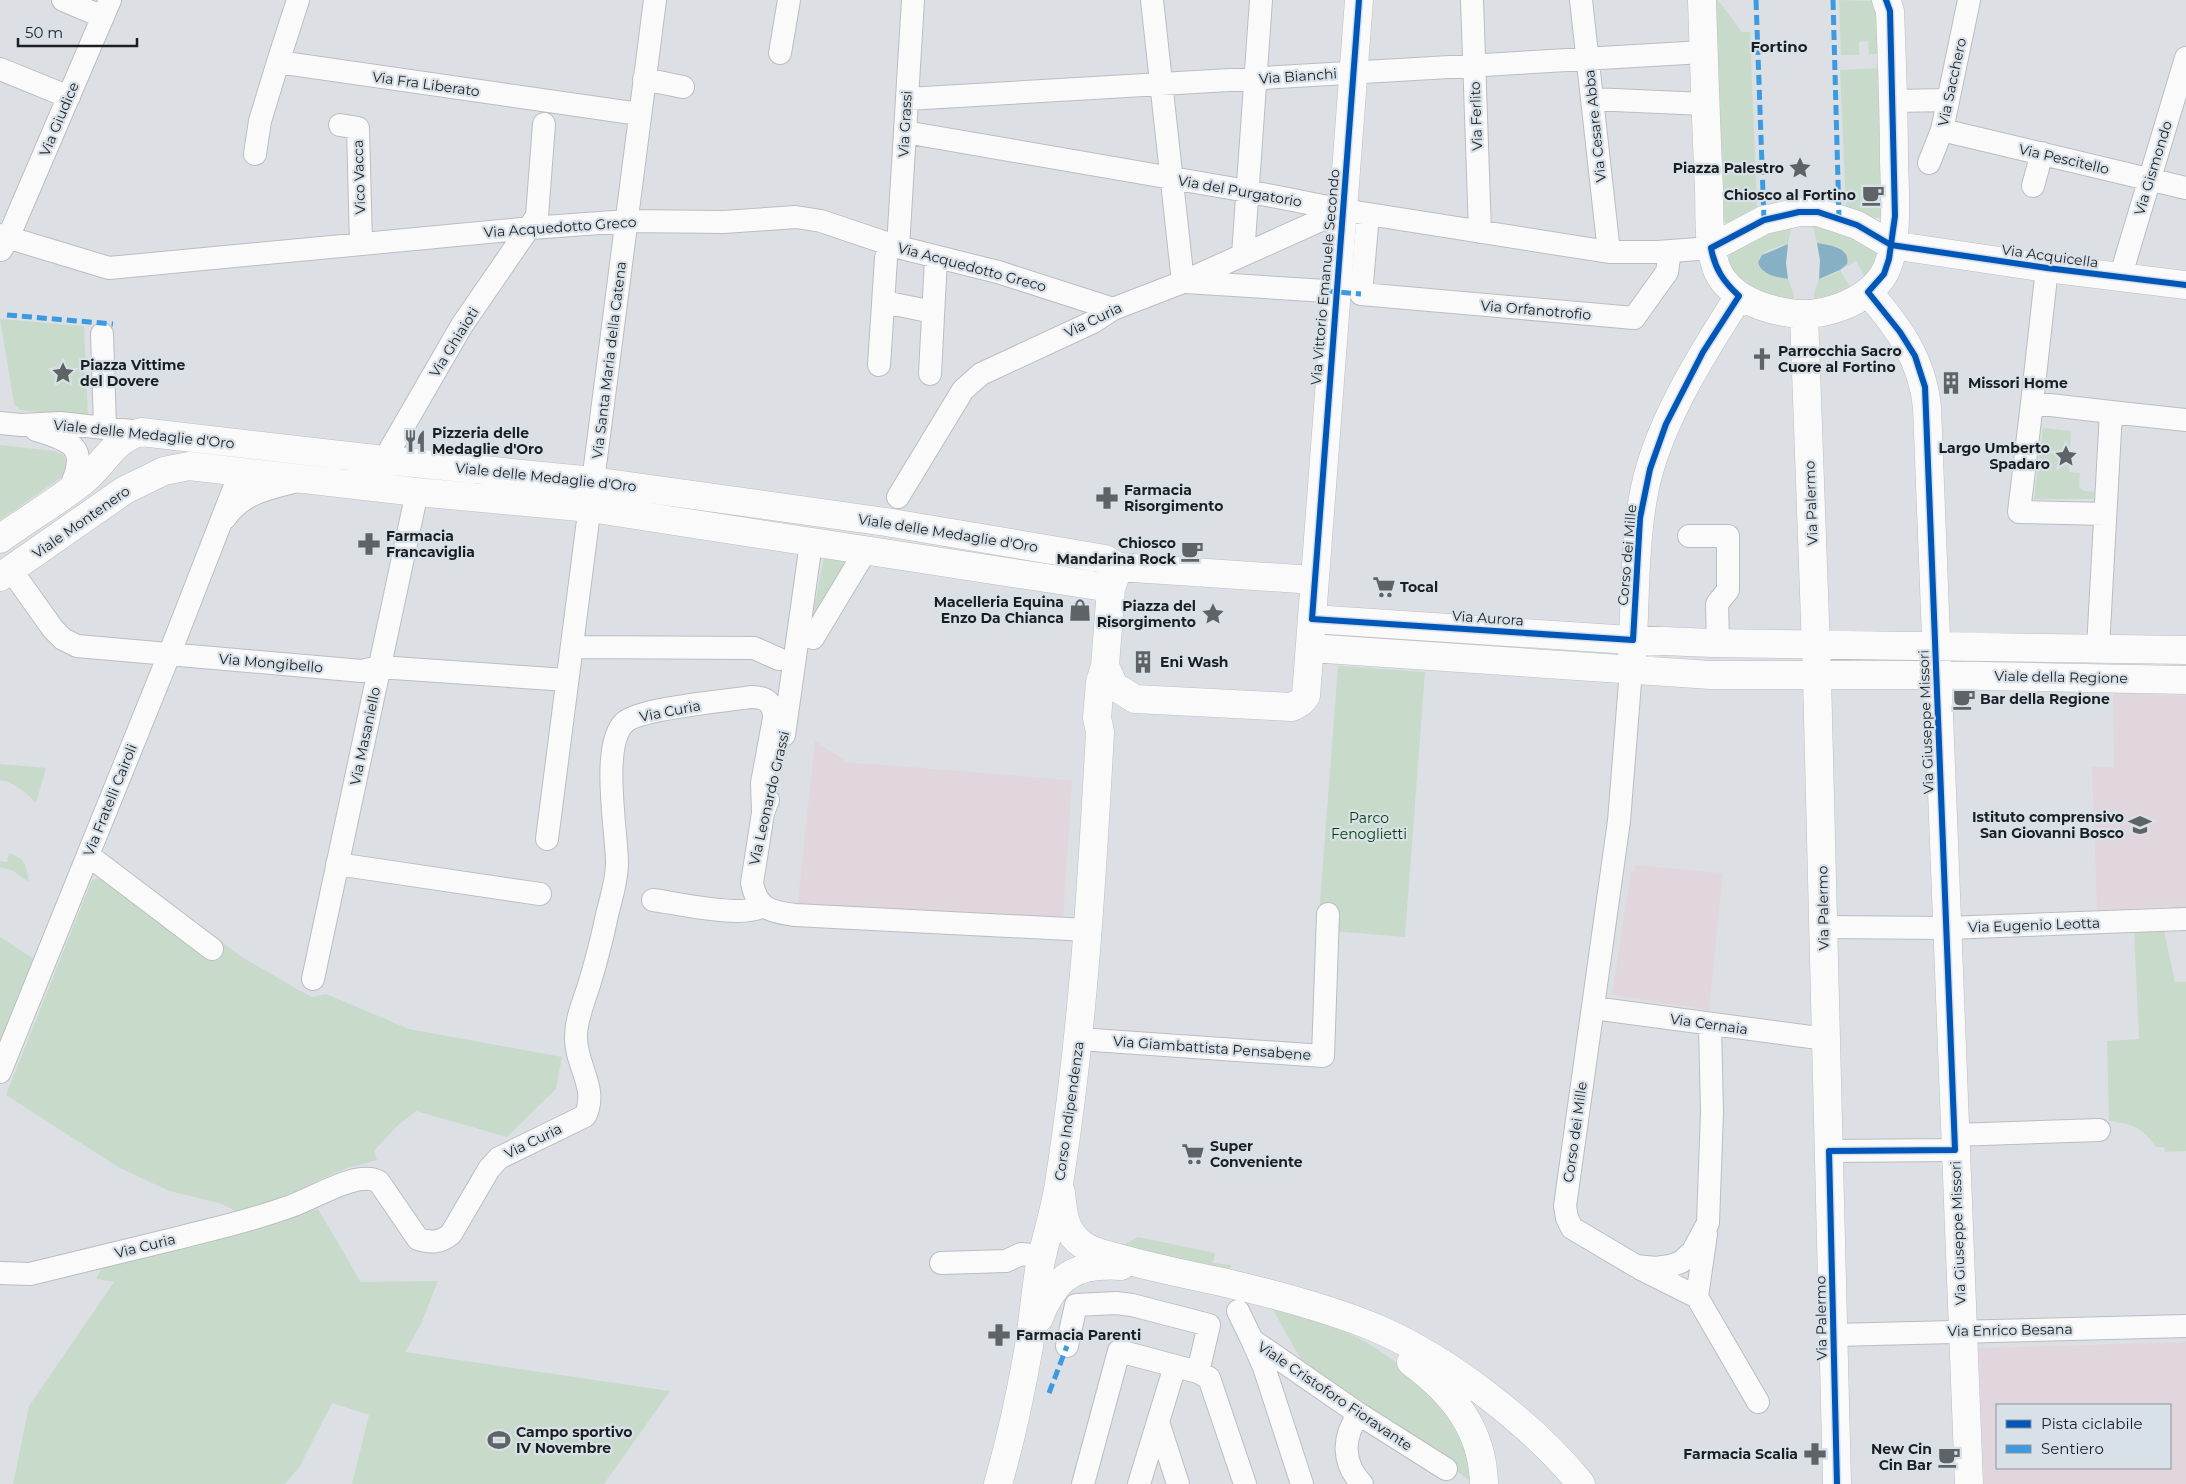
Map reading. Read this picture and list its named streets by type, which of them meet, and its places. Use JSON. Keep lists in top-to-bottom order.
{
  "streets": {
    "main road": [
      "Via Acquicella",
      "Via Vittorio Emanuele Secondo",
      "Viale delle Medaglie d'Oro",
      "Via Palermo",
      "Viale Montenero",
      "Corso dei Mille",
      "Via Aurora",
      "Viale della Regione",
      "Via Giuseppe Missori",
      "Corso Indipendenza"
    ],
    "street": [
      "Via Bianchi",
      "Via Sacchero",
      "Via Fra Liberato",
      "Via Ferlito",
      "Via Giudice",
      "Via Grassi",
      "Via Cesare Abba",
      "Via Pescitello",
      "Via Gismondo",
      "Vico Vacca",
      "Via del Purgatorio",
      "Via Acquedotto Greco",
      "Via Orfanotrofio",
      "Via Curia",
      "Via Ghiaioti",
      "Via Santa Maria della Catena",
      "Via Mongibello",
      "Via Masaniello",
      "Via Leonardo Grassi",
      "Via Fratelli Cairoli",
      "Via Eugenio Leotta",
      "Via Cernaia",
      "Via Giambattista Pensabene",
      "Via Enrico Besana",
      "Viale Cristoforo Fioravante"
    ]
  },
  "crossings": [
    ["Via Bianchi", "Via Ferlito"],
    ["Via Bianchi", "Via Grassi"],
    ["Via Bianchi", "Via Cesare Abba"],
    ["Via Bianchi", "Via Vittorio Emanuele Secondo"],
    ["Via Sacchero", "Via Pescitello"],
    ["Via Fra Liberato", "Via Santa Maria della Catena"],
    ["Via Ferlito", "Via del Purgatorio"],
    ["Via Giudice", "Via Acquedotto Greco"],
    ["Via Grassi", "Via del Purgatorio"],
    ["Via Grassi", "Via Acquedotto Greco"],
    ["Via Cesare Abba", "Via del Purgatorio"],
    ["Via Pescitello", "Via Gismondo"],
    ["Via Gismondo", "Via Acquicella"],
    ["Vico Vacca", "Via Acquedotto Greco"],
    ["Via del Purgatorio", "Via Vittorio Emanuele Secondo"],
    ["Via del Purgatorio", "Via Orfanotrofio"],
    ["Via del Purgatorio", "Via Curia"],
    ["Via Acquedotto Greco", "Via Curia"],
    ["Via Acquedotto Greco", "Via Ghiaioti"],
    ["Via Acquedotto Greco", "Via Santa Maria della Catena"],
    ["Via Vittorio Emanuele Secondo", "Via Orfanotrofio"],
    ["Via Vittorio Emanuele Secondo", "Via Curia"],
    ["Via Vittorio Emanuele Secondo", "Via Aurora"],
    ["Via Orfanotrofio", "Via Curia"],
    ["Via Curia", "Via Leonardo Grassi"],
    ["Via Ghiaioti", "Viale delle Medaglie d'Oro"],
    ["Via Santa Maria della Catena", "Viale delle Medaglie d'Oro"],
    ["Via Santa Maria della Catena", "Via Mongibello"],
    ["Viale delle Medaglie d'Oro", "Viale Montenero"],
    ["Viale delle Medaglie d'Oro", "Via Masaniello"],
    ["Viale delle Medaglie d'Oro", "Via Leonardo Grassi"],
    ["Viale delle Medaglie d'Oro", "Via Fratelli Cairoli"],
    ["Viale delle Medaglie d'Oro", "Corso Indipendenza"],
    ["Via Palermo", "Via Aurora"],
    ["Via Palermo", "Viale della Regione"],
    ["Via Palermo", "Via Eugenio Leotta"],
    ["Via Palermo", "Via Cernaia"],
    ["Via Palermo", "Via Enrico Besana"],
    ["Viale Montenero", "Via Mongibello"],
    ["Corso dei Mille", "Via Aurora"],
    ["Corso dei Mille", "Via Cernaia"],
    ["Via Aurora", "Via Giuseppe Missori"],
    ["Via Mongibello", "Via Masaniello"],
    ["Via Mongibello", "Via Fratelli Cairoli"],
    ["Viale della Regione", "Via Giuseppe Missori"],
    ["Via Giuseppe Missori", "Via Eugenio Leotta"],
    ["Via Giuseppe Missori", "Via Enrico Besana"],
    ["Via Giambattista Pensabene", "Corso Indipendenza"]
  ],
  "districts": ["Fortino"],
  "parks": ["Parco Fenoglietti"],
  "places": {
    "place": [
      "Piazza Palestro",
      "Piazza Vittime del Dovere",
      "Largo Umberto Spadaro",
      "Piazza del Risorgimento"
    ],
    "cafe": [
      "Chiosco al Fortino",
      "Chiosco Mandarina Rock",
      "Bar della Regione",
      "New Cin Cin Bar"
    ],
    "church": ["Parrocchia Sacro Cuore al Fortino"],
    "building": ["Missori Home", "Eni Wash"],
    "restaurant": ["Pizzeria delle Medaglie d'Oro"],
    "pharmacy": [
      "Farmacia Risorgimento",
      "Farmacia Francaviglia",
      "Farmacia Parenti",
      "Farmacia Scalia"
    ],
    "supermarket": ["Tocal", "Super Conveniente"],
    "shop": ["Macelleria Equina Enzo Da Chianca"],
    "school or university": ["Istituto comprensivo San Giovanni Bosco"],
    "sports": ["Campo sportivo IV Novembre"]
  },
  "legend": ["Pista ciclabile", "Sentiero"],
  "scale_bar": "50 m"
}
